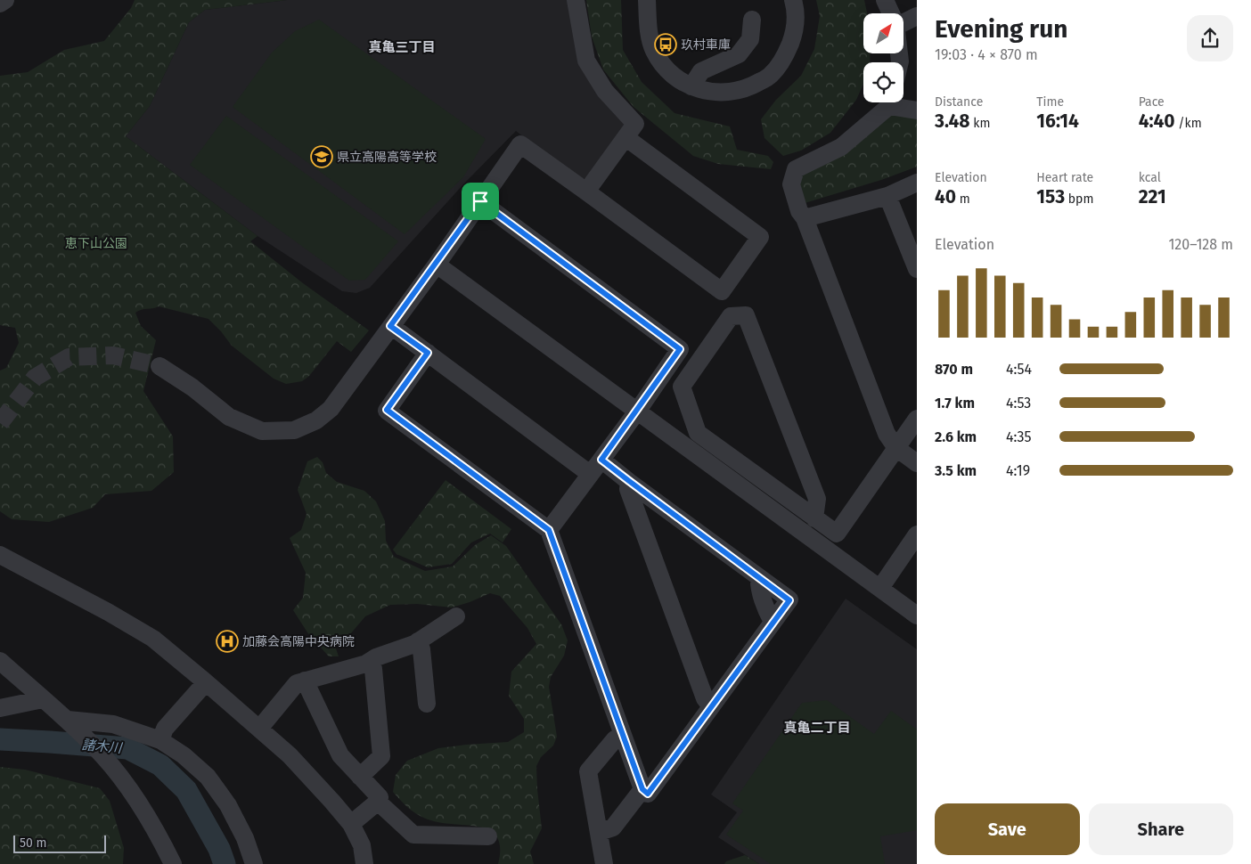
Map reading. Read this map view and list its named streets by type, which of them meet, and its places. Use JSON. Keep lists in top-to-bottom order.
{
  "districts": ["真亀三丁目", "真亀二丁目"],
  "water": ["諸木川"],
  "parks": ["恵下山公園"],
  "places": {
    "bus stop": ["玖村車庫"],
    "school or university": ["県立高陽高等学校"],
    "hospital": ["加藤会高陽中央病院"]
  },
  "scale_bar": "50 m",
  "north": "top right",
  "page": {
    "heading": ["Evening run", "19:03 · 4 × 870 m"],
    "stats": [
      ["Distance", "3.48 km"],
      ["Time", "16:14"],
      ["Pace", "4:40 /km"],
      ["Elevation", "40 m"],
      ["Heart rate", "153 bpm"],
      ["kcal", "221"]
    ],
    "chart": ["Elevation", "120–128 m"],
    "list": [
      {
        "name": "870 m",
        "note": "4:54"
      },
      {
        "name": "1.7 km",
        "note": "4:53"
      },
      {
        "name": "2.6 km",
        "note": "4:35"
      },
      {
        "name": "3.5 km",
        "note": "4:19"
      }
    ],
    "buttons": ["Save", "Share"],
    "scale": "50 m"
  }
}
